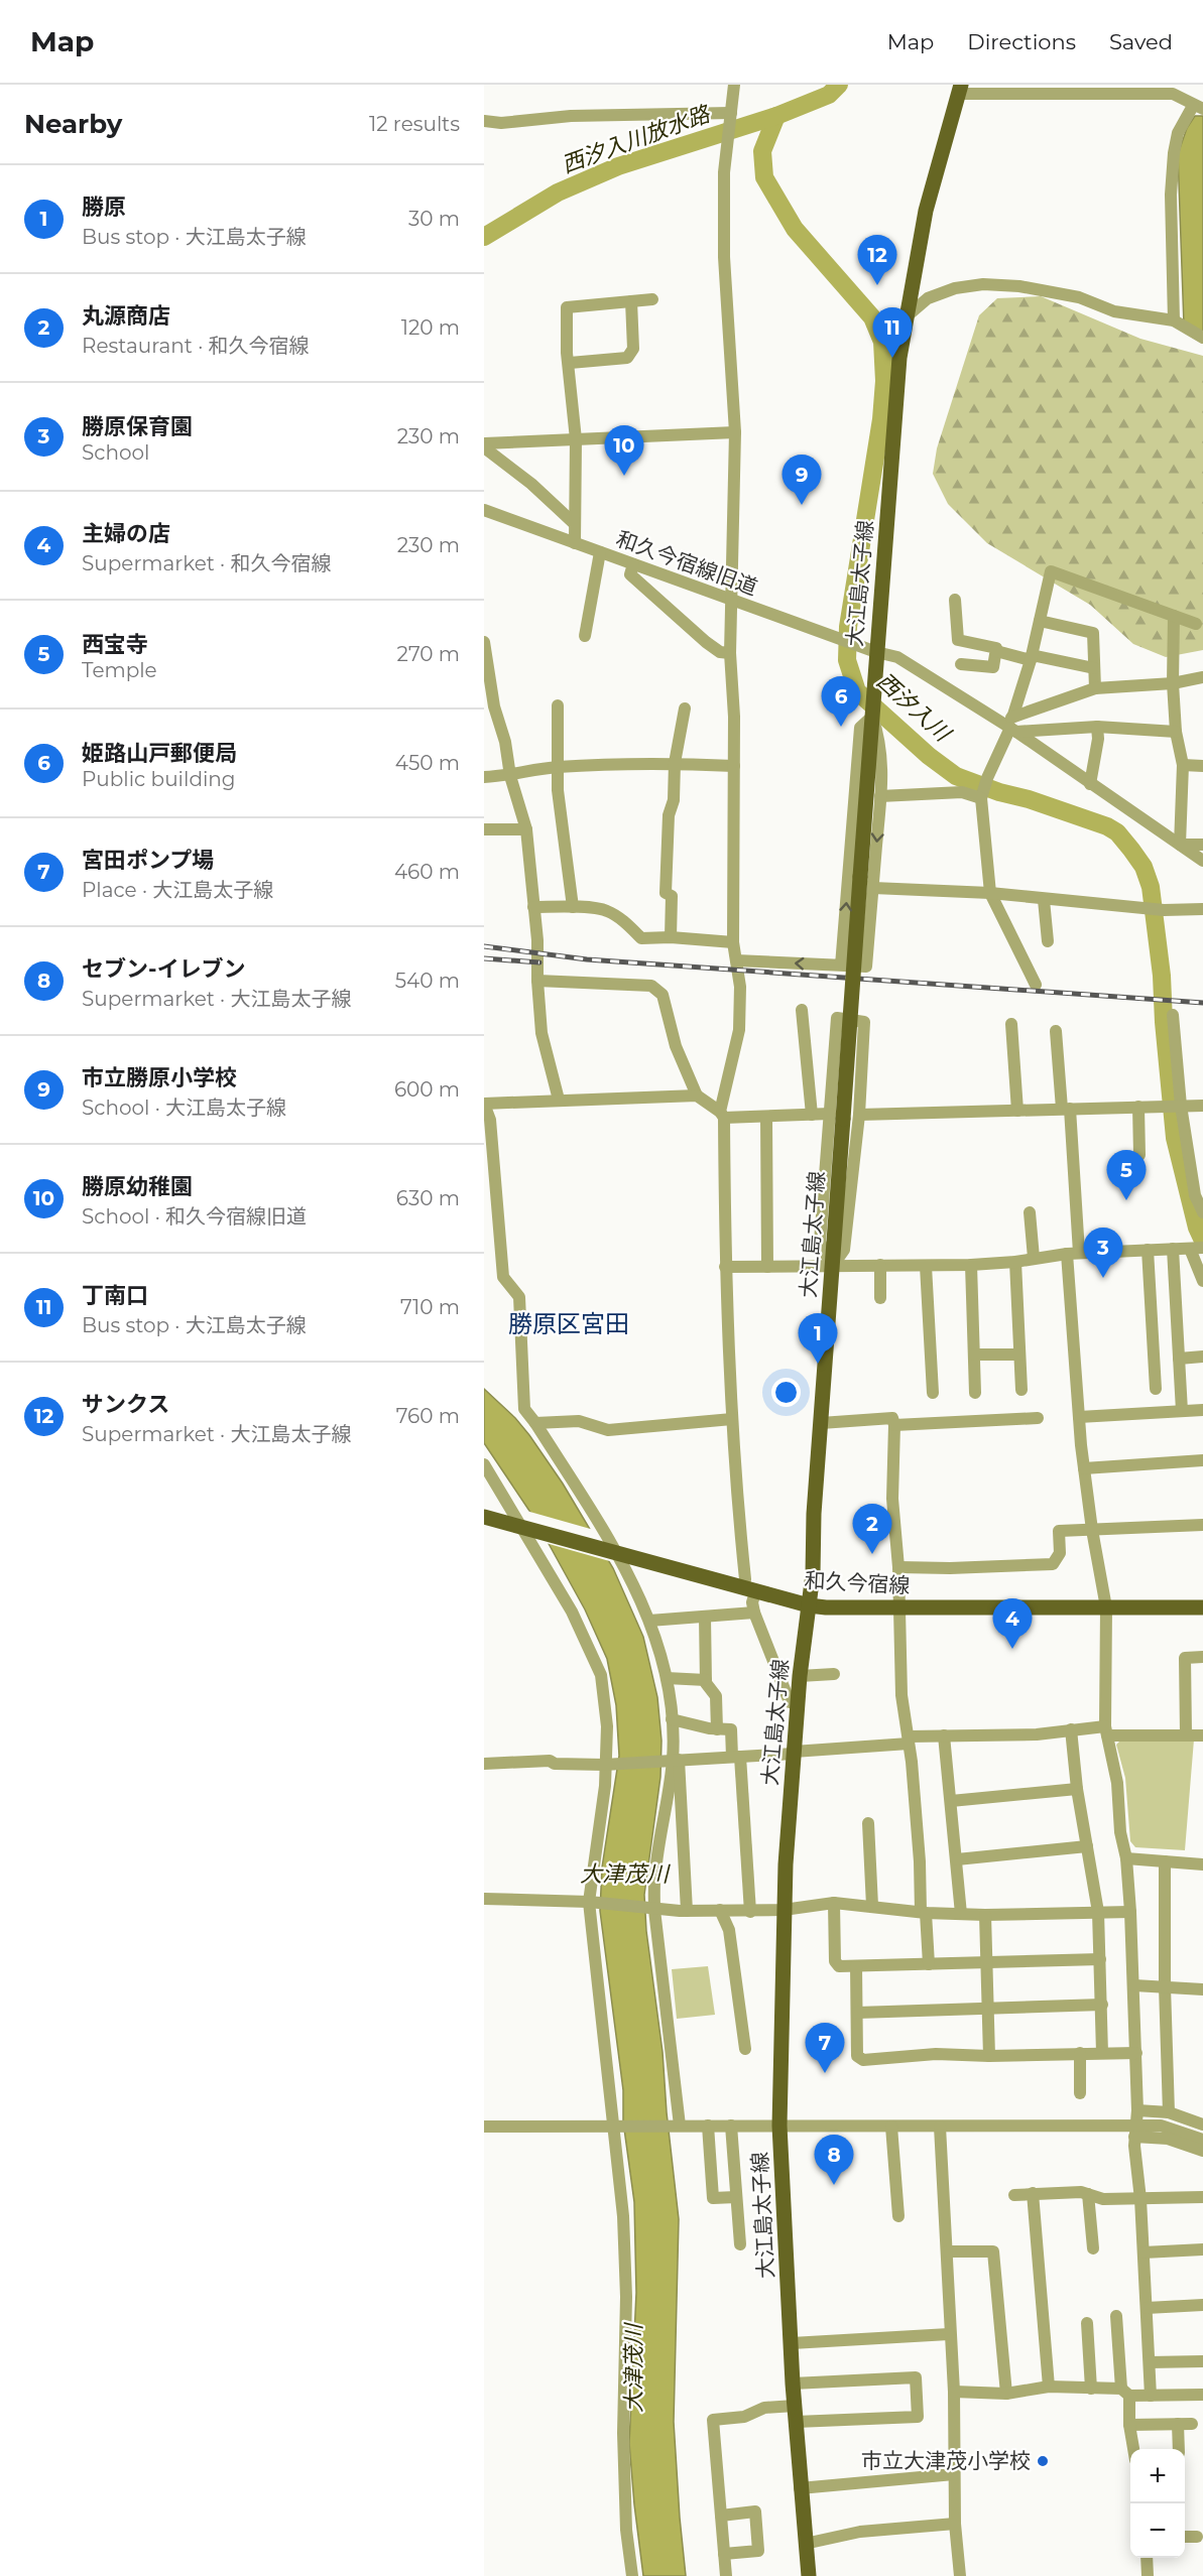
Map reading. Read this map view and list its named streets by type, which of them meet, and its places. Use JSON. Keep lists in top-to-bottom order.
{
  "streets": {
    "main road": ["大江島太子線", "和久今宿線"],
    "street": ["和久今宿線旧道"]
  },
  "crossings": [
    ["和久今宿線旧道", "大江島太子線"],
    ["大江島太子線", "和久今宿線"]
  ],
  "districts": ["勝原区宮田"],
  "water": ["西汐入川放水路", "西汐入川", "大津茂川"],
  "places": ["市立大津茂小学校"],
  "page": {
    "header": "Map",
    "nav": ["Map", "Directions", "Saved"],
    "heading": ["Nearby", "12 results"],
    "list": [
      {
        "mark": "1",
        "name": "勝原",
        "note": "Bus stop · 大江島太子線",
        "value": "30 m"
      },
      {
        "mark": "2",
        "name": "丸源商店",
        "note": "Restaurant · 和久今宿線",
        "value": "120 m"
      },
      {
        "mark": "3",
        "name": "勝原保育園",
        "note": "School",
        "value": "230 m"
      },
      {
        "mark": "4",
        "name": "主婦の店",
        "note": "Supermarket · 和久今宿線",
        "value": "230 m"
      },
      {
        "mark": "5",
        "name": "西宝寺",
        "note": "Temple",
        "value": "270 m"
      },
      {
        "mark": "6",
        "name": "姫路山戸郵便局",
        "note": "Public building",
        "value": "450 m"
      },
      {
        "mark": "7",
        "name": "宮田ポンプ場",
        "note": "Place · 大江島太子線",
        "value": "460 m"
      },
      {
        "mark": "8",
        "name": "セブン-イレブン",
        "note": "Supermarket · 大江島太子線",
        "value": "540 m"
      },
      {
        "mark": "9",
        "name": "市立勝原小学校",
        "note": "School · 大江島太子線",
        "value": "600 m"
      },
      {
        "mark": "10",
        "name": "勝原幼稚園",
        "note": "School · 和久今宿線旧道",
        "value": "630 m"
      },
      {
        "mark": "11",
        "name": "丁南口",
        "note": "Bus stop · 大江島太子線",
        "value": "710 m"
      },
      {
        "mark": "12",
        "name": "サンクス",
        "note": "Supermarket · 大江島太子線",
        "value": "760 m"
      }
    ],
    "pins": [
      "12",
      "11",
      "10",
      "9",
      "6",
      "5",
      "3",
      "1",
      "2",
      "4",
      "7",
      "8"
    ],
    "map_buttons": ["+", "−"]
  }
}
